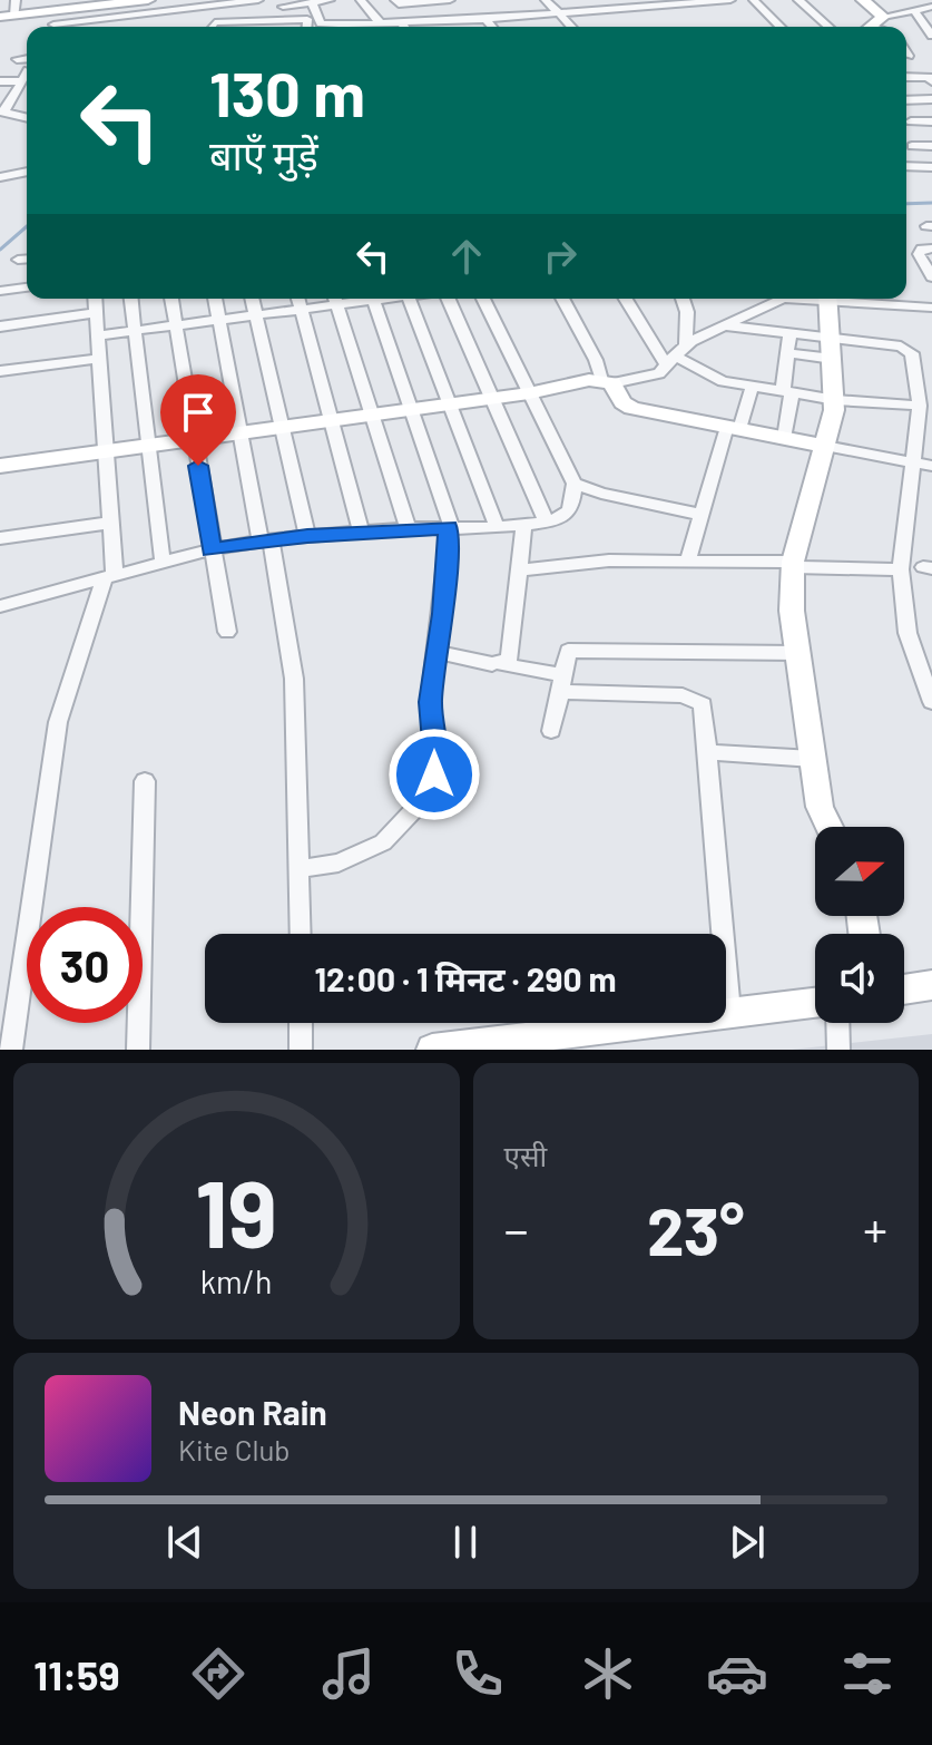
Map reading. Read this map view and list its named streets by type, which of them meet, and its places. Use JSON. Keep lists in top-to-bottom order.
{
  "north": "right",
  "page": {
    "turn": ["130 m", "बाएँ मुड़ें"],
    "limit": "30",
    "trip": "12:00 · 1 मिनट · 290 m",
    "tile": "एसी",
    "heat": ["−", "23°", "+"],
    "song": ["Neon Rain", "Kite Club"],
    "tabs": "11:59",
    "gauge": ["19", "km/h"]
  }
}
